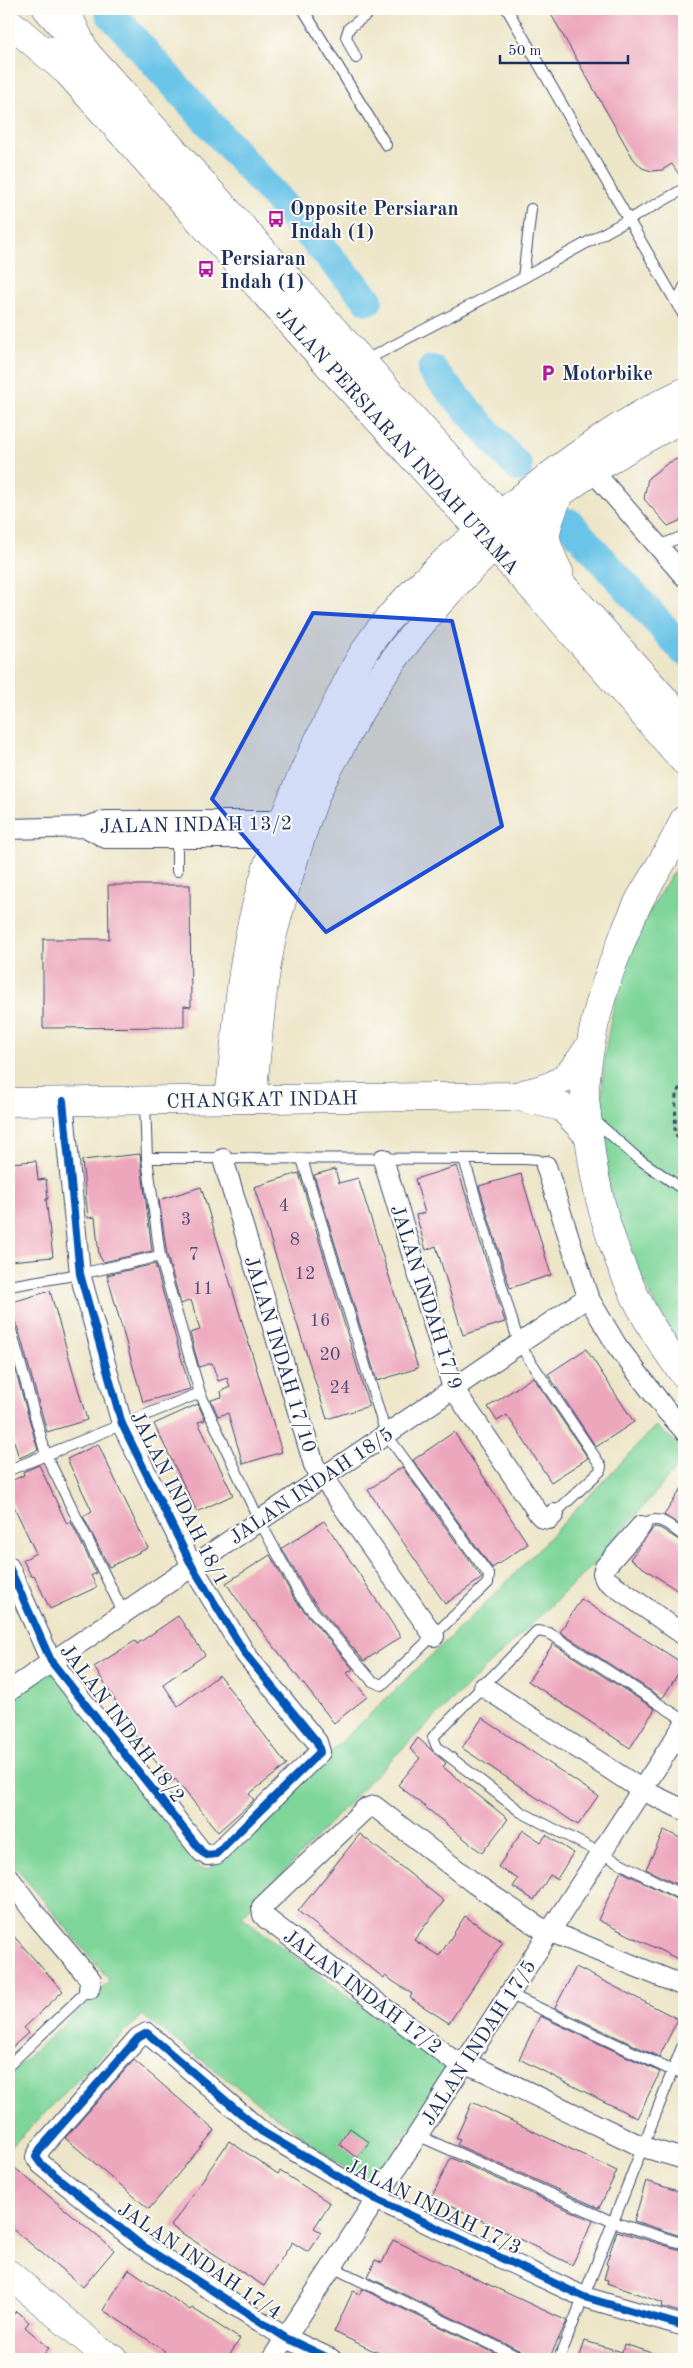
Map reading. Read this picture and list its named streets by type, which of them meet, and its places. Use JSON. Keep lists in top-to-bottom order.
{
  "streets": {
    "main road": ["JALAN PERSIARAN INDAH UTAMA", "CHANGKAT INDAH"],
    "street": [
      "JALAN INDAH 13/2",
      "JALAN INDAH 17/9",
      "JALAN INDAH 17/10",
      "JALAN INDAH 18/5",
      "JALAN INDAH 18/1",
      "JALAN INDAH 18/2",
      "JALAN INDAH 17/2",
      "JALAN INDAH 17/5",
      "JALAN INDAH 17/3",
      "JALAN INDAH 17/4"
    ]
  },
  "crossings": [
    ["CHANGKAT INDAH", "JALAN INDAH 18/1"],
    ["JALAN INDAH 17/9", "JALAN INDAH 18/5"],
    ["JALAN INDAH 17/10", "JALAN INDAH 18/5"],
    ["JALAN INDAH 18/5", "JALAN INDAH 18/1"],
    ["JALAN INDAH 18/5", "JALAN INDAH 18/2"],
    ["JALAN INDAH 18/1", "JALAN INDAH 18/2"],
    ["JALAN INDAH 17/2", "JALAN INDAH 17/5"],
    ["JALAN INDAH 17/5", "JALAN INDAH 17/3"],
    ["JALAN INDAH 17/5", "JALAN INDAH 17/4"],
    ["JALAN INDAH 17/3", "JALAN INDAH 17/4"]
  ],
  "places": {
    "bus stop": ["Opposite Persiaran Indah (1)", "Persiaran Indah (1)"],
    "parking": ["Motorbike"]
  },
  "house_numbers": [
    "4",
    "3",
    "8",
    "7",
    "12",
    "11",
    "16",
    "20",
    "24"
  ],
  "scale_bar": "50 m"
}
